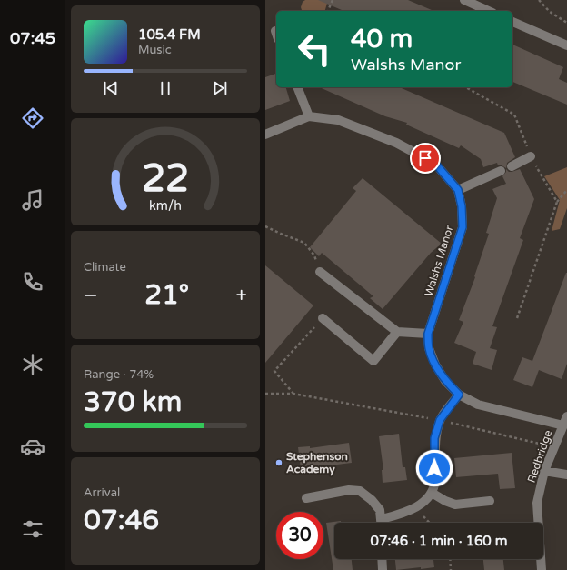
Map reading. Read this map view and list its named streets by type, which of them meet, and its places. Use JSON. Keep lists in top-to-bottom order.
{
  "streets": {
    "street": ["Walshs Manor", "Redbridge"]
  },
  "crossings": [
    ["Walshs Manor", "Redbridge"]
  ],
  "places": ["Stephenson Academy"],
  "page": {
    "tabs": "07:45",
    "turn": ["40 m", "Walshs Manor"],
    "song": ["105.4 FM", "Music"],
    "tile": [
      "Climate",
      ["Range · 74%", "370 km"],
      ["Arrival", "07:46"]
    ],
    "heat": ["−", "21°", "+"],
    "limit": "30",
    "trip": "07:46 · 1 min · 160 m",
    "gauge": ["22", "km/h"]
  }
}
